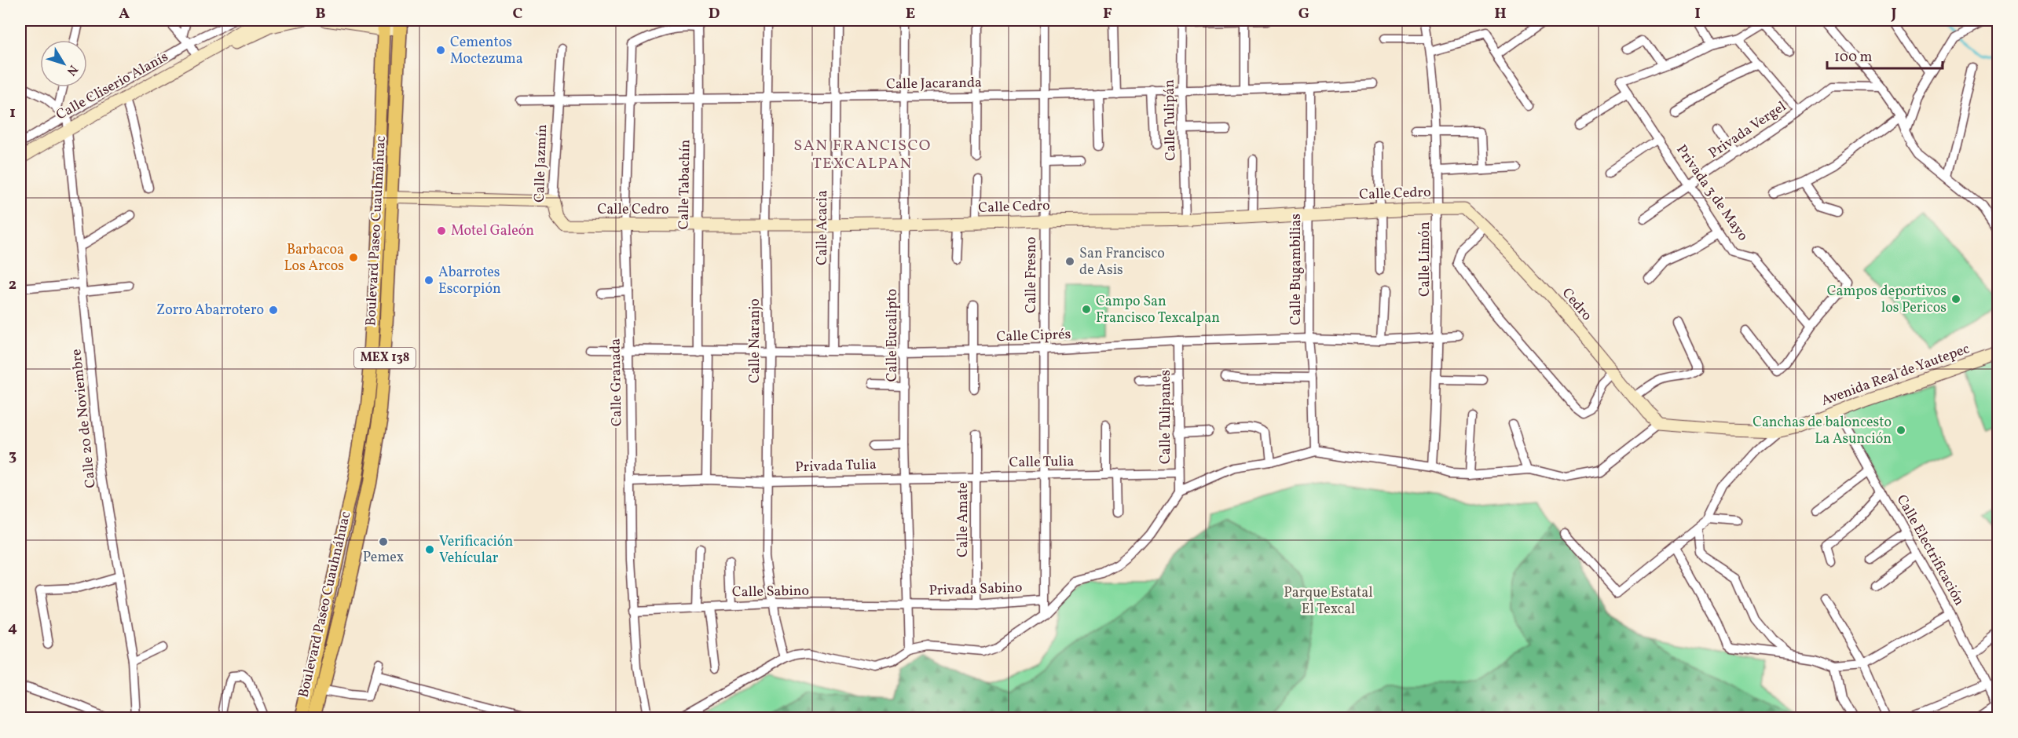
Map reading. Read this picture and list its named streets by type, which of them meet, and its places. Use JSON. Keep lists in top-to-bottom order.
{
  "streets": {
    "main road": ["Boulevard Paseo Cuauhnáhuac", "MEX 138"],
    "street": [
      "Calle Jacaranda",
      "Calle Cliserio Alanís",
      "Calle Tulipán",
      "Privada Vergel",
      "Calle Jazmín",
      "Calle Tabachín",
      "Privada 3 de Mayo",
      "Calle Cedro",
      "Calle Acacia",
      "Calle Limón",
      "Calle Bugambilias",
      "Calle Fresno",
      "Cedro",
      "Calle Eucalipto",
      "Calle Ciprés",
      "Calle Naranjo",
      "Avenida Real de Yautepec",
      "Calle Granada",
      "Calle Tulipanes",
      "Calle 20 de Noviembre",
      "Calle Tulia",
      "Privada Tulia",
      "Calle Amate",
      "Calle Electrificación",
      "Privada Sabino",
      "Calle Sabino"
    ]
  },
  "crossings": [
    ["Calle Jacaranda", "Calle Tulipán"],
    ["Calle Jacaranda", "Calle Jazmín"],
    ["Calle Jacaranda", "Calle Tabachín"],
    ["Calle Jacaranda", "Calle Acacia"],
    ["Calle Jacaranda", "Calle Bugambilias"],
    ["Calle Jacaranda", "Calle Fresno"],
    ["Calle Jacaranda", "Calle Eucalipto"],
    ["Calle Jacaranda", "Calle Naranjo"],
    ["Calle Jacaranda", "Calle Granada"],
    ["Calle Cliserio Alanís", "Calle 20 de Noviembre"],
    ["Calle Tulipán", "Calle Cedro"],
    ["Privada Vergel", "Privada 3 de Mayo"],
    ["Calle Jazmín", "Calle Cedro"],
    ["Calle Tabachín", "Calle Cedro"],
    ["Calle Tabachín", "Calle Ciprés"],
    ["Calle Tabachín", "Calle Granada"],
    ["Calle Cedro", "Calle Acacia"],
    ["Calle Cedro", "Calle Limón"],
    ["Calle Cedro", "Calle Bugambilias"],
    ["Calle Cedro", "Calle Fresno"],
    ["Calle Cedro", "Cedro"],
    ["Calle Cedro", "Calle Eucalipto"],
    ["Calle Cedro", "Calle Naranjo"],
    ["Calle Cedro", "Calle Granada"],
    ["Calle Acacia", "Calle Ciprés"],
    ["Calle Limón", "Calle Ciprés"],
    ["Calle Bugambilias", "Calle Ciprés"],
    ["Calle Fresno", "Calle Ciprés"],
    ["Calle Fresno", "Calle Tulia"],
    ["Calle Fresno", "Privada Sabino"],
    ["Cedro", "Avenida Real de Yautepec"],
    ["Calle Eucalipto", "Calle Ciprés"],
    ["Calle Eucalipto", "Calle Tulia"],
    ["Calle Eucalipto", "Privada Tulia"],
    ["Calle Eucalipto", "Privada Sabino"],
    ["Calle Eucalipto", "Calle Sabino"],
    ["Calle Ciprés", "Calle Naranjo"],
    ["Calle Ciprés", "Calle Granada"],
    ["Calle Ciprés", "Calle Tulipanes"],
    ["Calle Naranjo", "Privada Tulia"],
    ["Calle Naranjo", "Calle Sabino"],
    ["Avenida Real de Yautepec", "Calle Electrificación"],
    ["Calle Granada", "Calle Sabino"],
    ["Calle Tulipanes", "Calle Tulia"],
    ["Calle Tulia", "Privada Tulia"],
    ["Calle Tulia", "Calle Amate"],
    ["Calle Amate", "Privada Sabino"],
    ["Privada Sabino", "Calle Sabino"]
  ],
  "districts": ["SAN FRANCISCO TEXCALPAN"],
  "parks": ["Parque Estatal El Texcal"],
  "places": [
    "Cementos Moctezuma",
    "Motel Galeón",
    "Barbacoa Los Arcos",
    "San Francisco de Asis",
    "Abarrotes Escorpión",
    "Campos deportivos los Pericos",
    "Campo San Francisco Texcalpan",
    "Zorro Abarrotero",
    "Canchas de baloncesto La Asunción",
    "Pemex",
    "Verificación Vehícular"
  ],
  "scale_bar": "100 m",
  "north": "bottom right",
  "grid": {
    "columns": [
      "A",
      "B",
      "C",
      "D",
      "E",
      "F",
      "G",
      "H",
      "I",
      "J"
    ],
    "rows": [
      "1",
      "2",
      "3",
      "4"
    ]
  }
}
